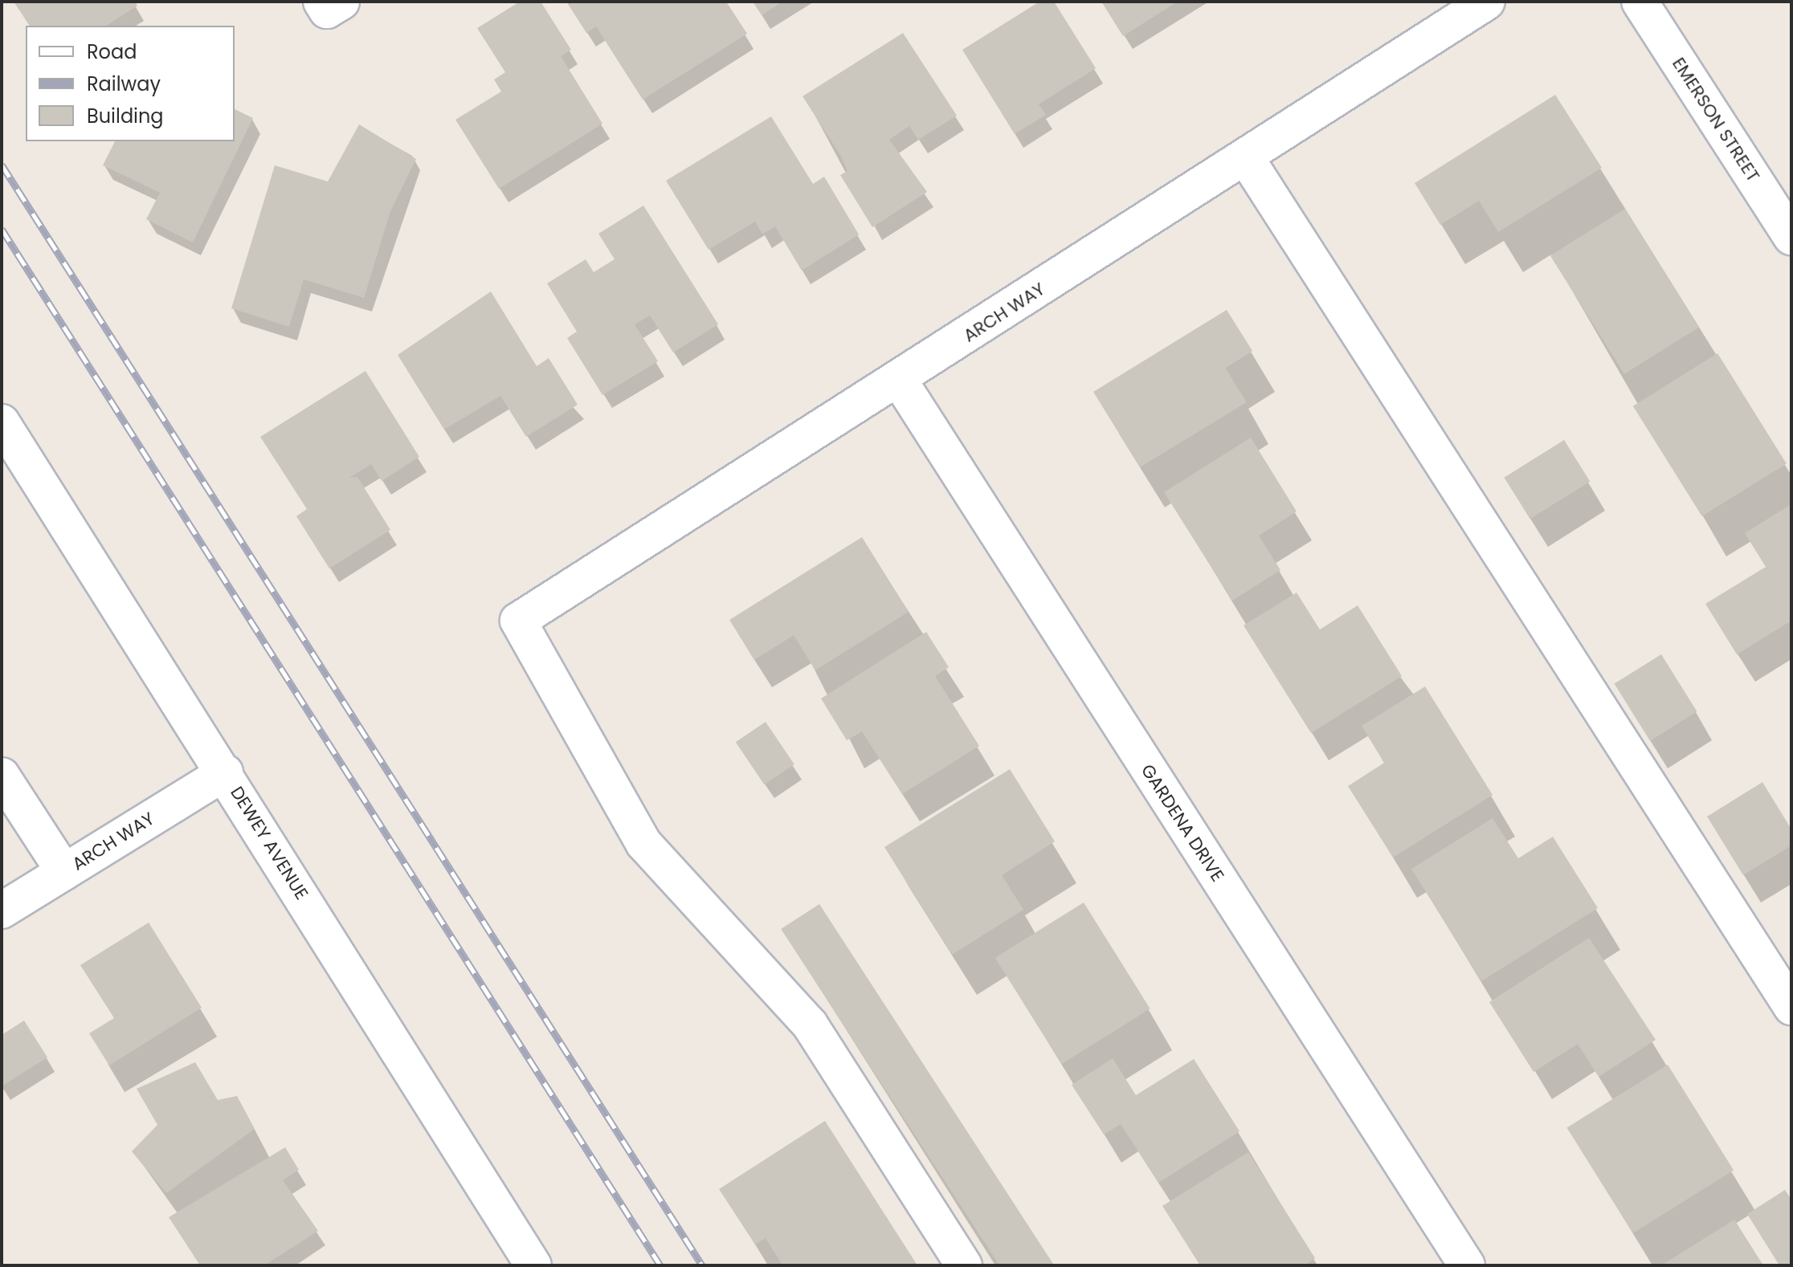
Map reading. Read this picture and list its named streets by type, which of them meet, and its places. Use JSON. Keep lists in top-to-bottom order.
{
  "streets": {
    "street": [
      "EMERSON STREET",
      "ARCH WAY",
      "GARDENA DRIVE",
      "DEWEY AVENUE"
    ]
  },
  "crossings": [
    ["ARCH WAY", "GARDENA DRIVE"],
    ["ARCH WAY", "DEWEY AVENUE"]
  ],
  "legend": ["Road", "Railway", "Building"]
}
